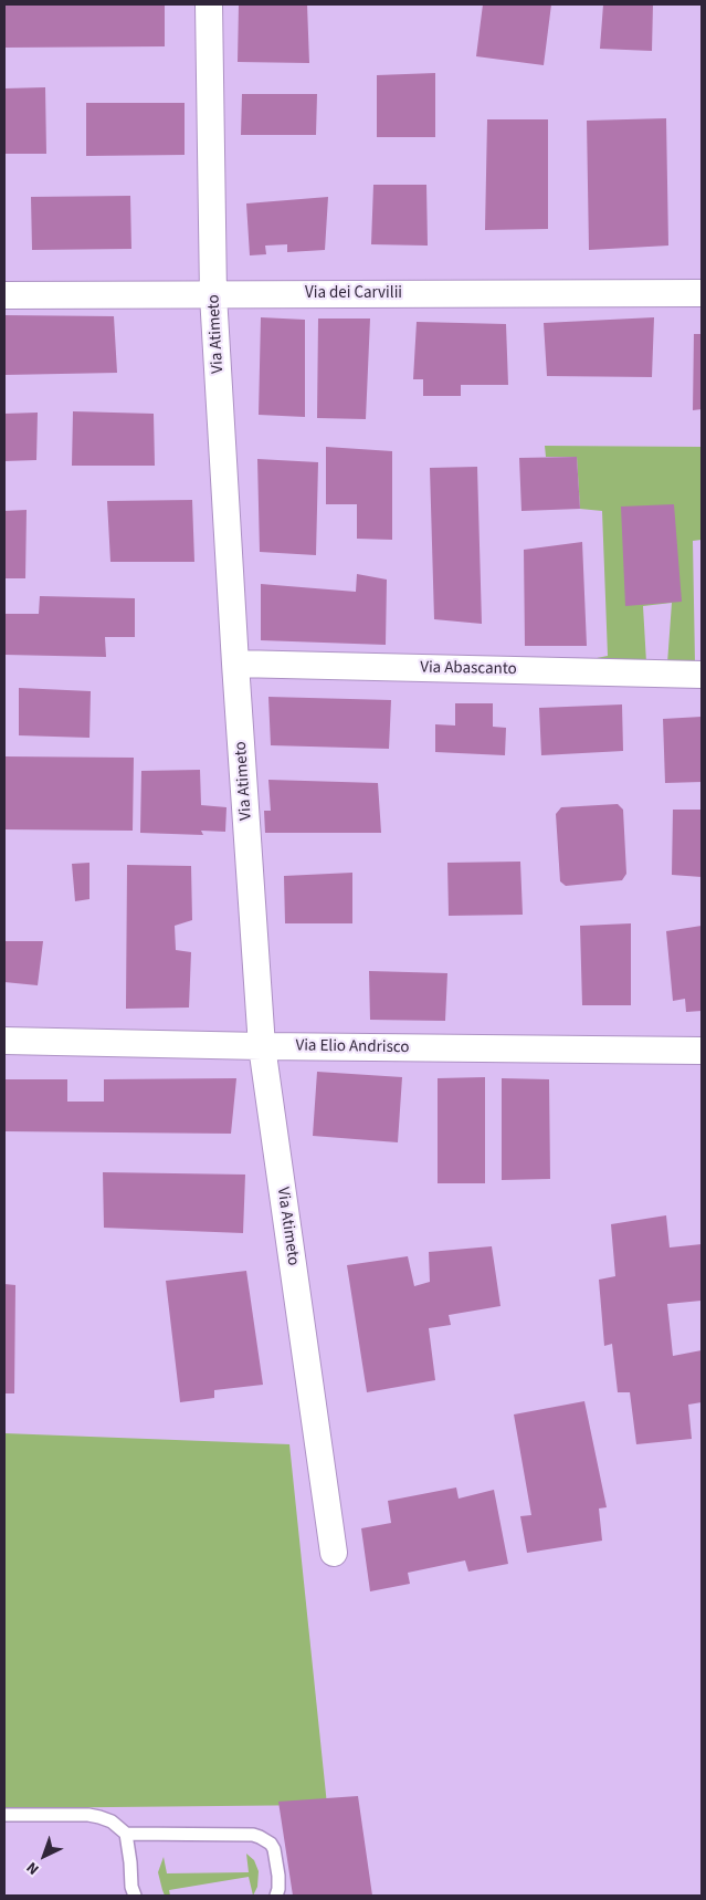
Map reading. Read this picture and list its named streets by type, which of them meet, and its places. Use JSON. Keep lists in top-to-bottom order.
{
  "streets": {
    "street": [
      "Via dei Carvilii",
      "Via Atimeto",
      "Via Abascanto",
      "Via Elio Andrisco"
    ]
  },
  "crossings": [
    ["Via dei Carvilii", "Via Atimeto"],
    ["Via Atimeto", "Via Abascanto"],
    ["Via Atimeto", "Via Elio Andrisco"]
  ],
  "north": "bottom left"
}
